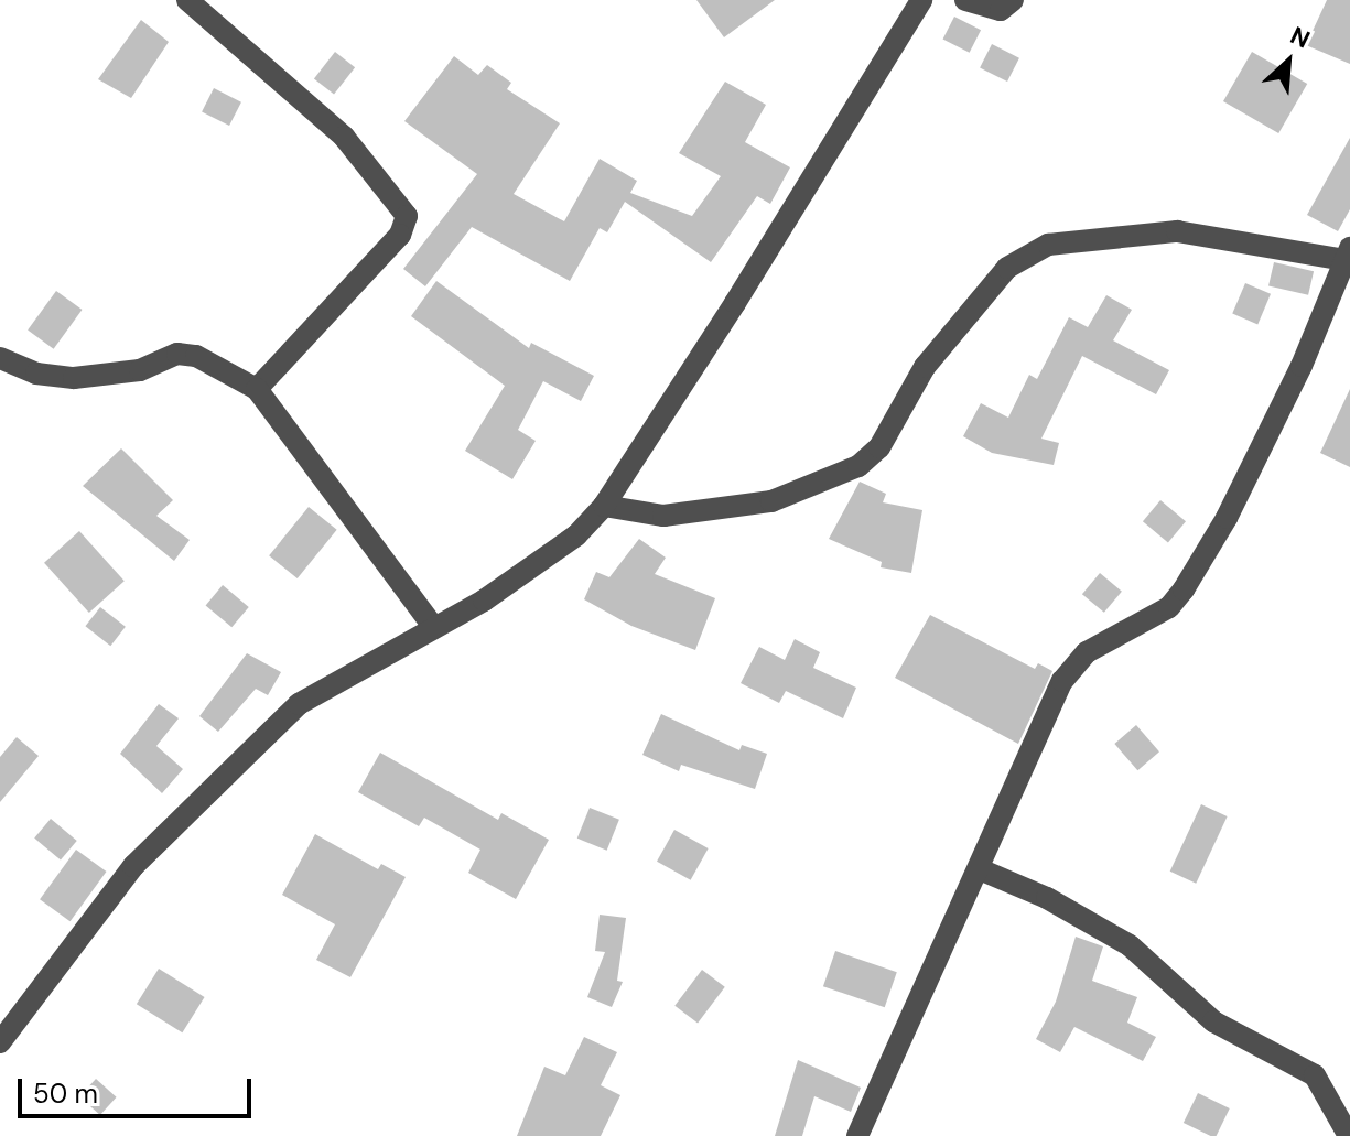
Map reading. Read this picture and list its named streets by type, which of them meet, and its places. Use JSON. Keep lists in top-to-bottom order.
{
  "scale_bar": "50 m",
  "north": "top right"
}
